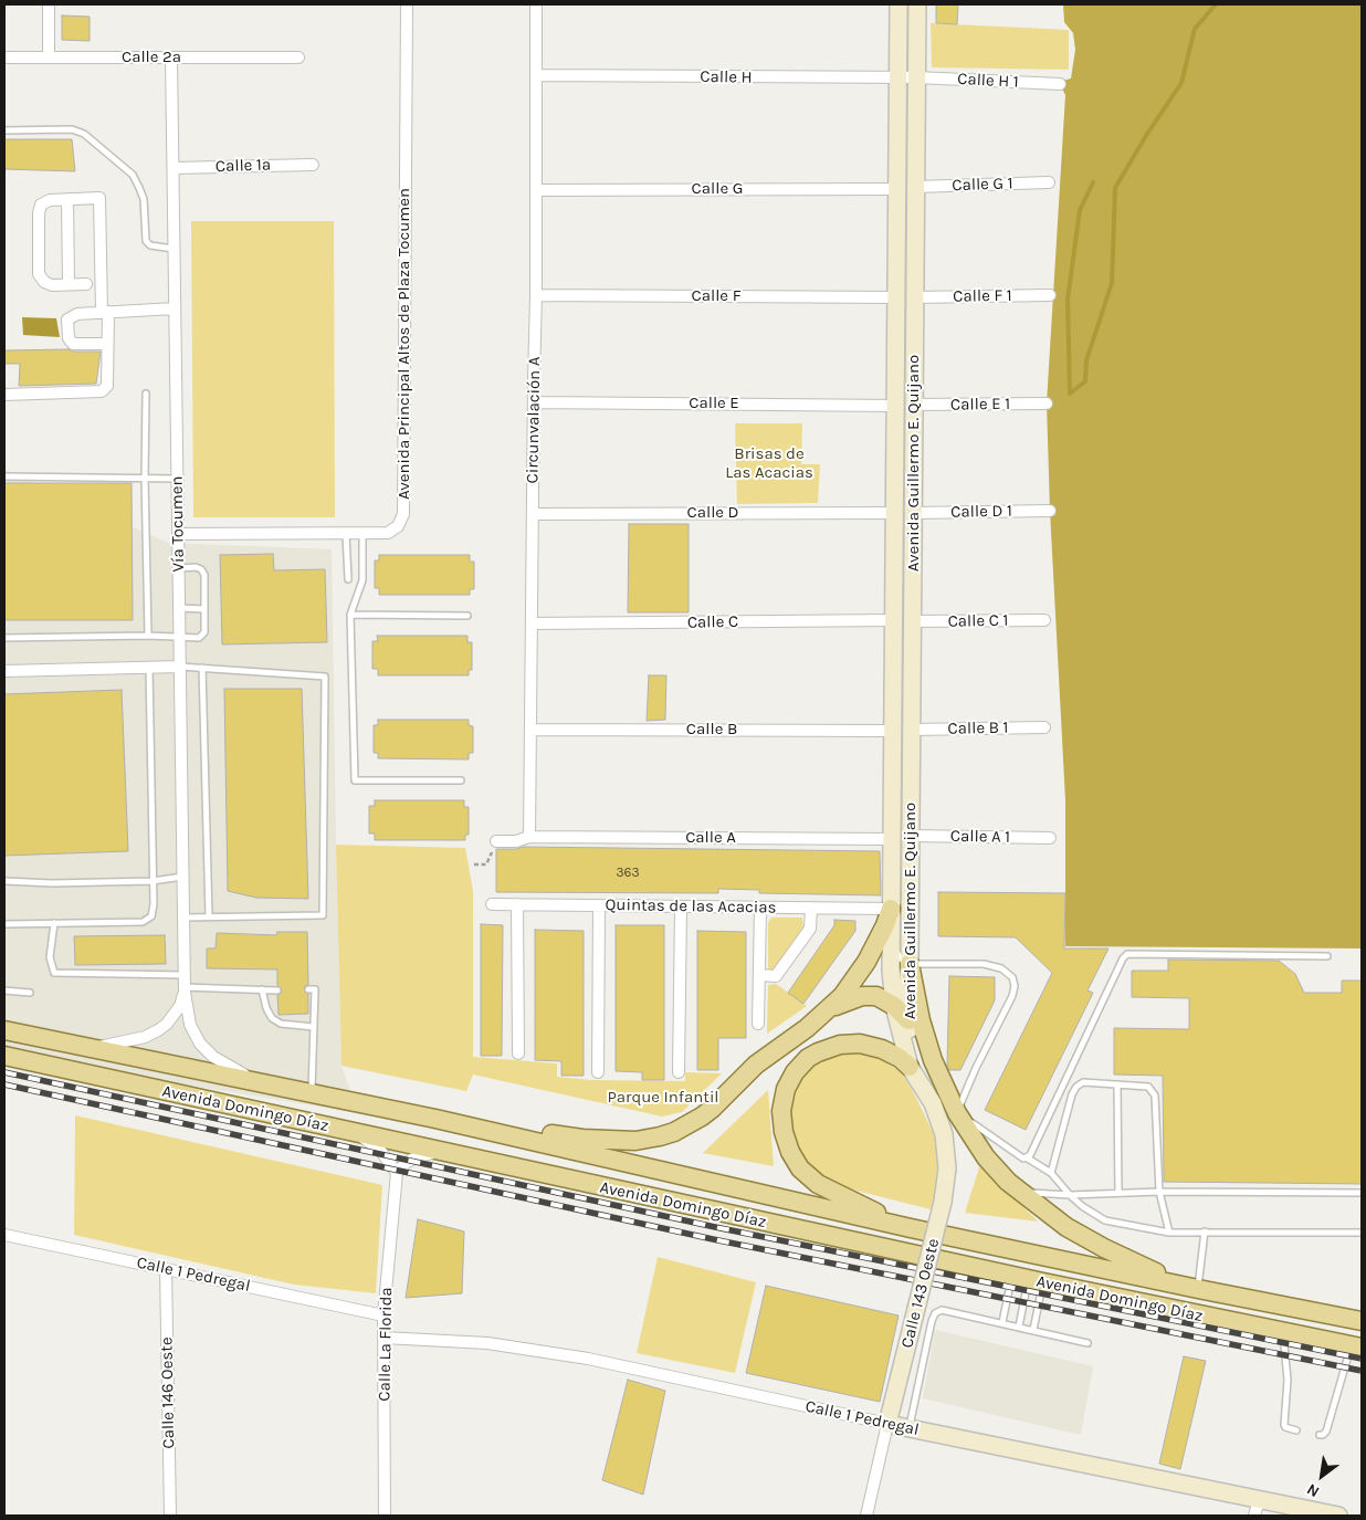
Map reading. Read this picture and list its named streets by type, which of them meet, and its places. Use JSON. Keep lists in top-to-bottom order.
{
  "streets": {
    "main road": ["Avenida Domingo Díaz"],
    "street": [
      "Calle 2a",
      "Calle H",
      "Calle H 1",
      "Calle 1a",
      "Calle G 1",
      "Calle G",
      "Calle F",
      "Calle F 1",
      "Avenida Principal Altos de Plaza Tocumen",
      "Calle E",
      "Calle E 1",
      "Circunvalación A",
      "Avenida Guillermo E. Quijano",
      "Calle D 1",
      "Calle D",
      "Vía Tocumen",
      "Calle C 1",
      "Calle C",
      "Calle B 1",
      "Calle B",
      "Calle A 1",
      "Calle A",
      "Quintas de las Acacias",
      "Calle 1 Pedregal",
      "Calle 143 Oeste",
      "Calle La Florida",
      "Calle 146 Oeste"
    ]
  },
  "crossings": [
    ["Calle 2a", "Vía Tocumen"],
    ["Calle H", "Calle H 1"],
    ["Calle H", "Circunvalación A"],
    ["Calle H", "Avenida Guillermo E. Quijano"],
    ["Calle H 1", "Avenida Guillermo E. Quijano"],
    ["Calle 1a", "Vía Tocumen"],
    ["Calle G 1", "Avenida Guillermo E. Quijano"],
    ["Calle G", "Circunvalación A"],
    ["Calle G", "Avenida Guillermo E. Quijano"],
    ["Calle F", "Circunvalación A"],
    ["Calle F", "Avenida Guillermo E. Quijano"],
    ["Calle F 1", "Avenida Guillermo E. Quijano"],
    ["Avenida Principal Altos de Plaza Tocumen", "Vía Tocumen"],
    ["Calle E", "Circunvalación A"],
    ["Calle E", "Avenida Guillermo E. Quijano"],
    ["Calle E 1", "Avenida Guillermo E. Quijano"],
    ["Circunvalación A", "Calle D"],
    ["Circunvalación A", "Calle C"],
    ["Circunvalación A", "Calle B"],
    ["Circunvalación A", "Calle A"],
    ["Avenida Guillermo E. Quijano", "Calle D 1"],
    ["Avenida Guillermo E. Quijano", "Calle D"],
    ["Avenida Guillermo E. Quijano", "Calle C 1"],
    ["Avenida Guillermo E. Quijano", "Calle C"],
    ["Avenida Guillermo E. Quijano", "Calle B 1"],
    ["Avenida Guillermo E. Quijano", "Calle B"],
    ["Avenida Guillermo E. Quijano", "Calle A 1"],
    ["Avenida Guillermo E. Quijano", "Calle A"],
    ["Avenida Guillermo E. Quijano", "Quintas de las Acacias"],
    ["Avenida Guillermo E. Quijano", "Calle 143 Oeste"],
    ["Vía Tocumen", "Avenida Domingo Díaz"],
    ["Calle 1 Pedregal", "Calle 143 Oeste"],
    ["Calle 1 Pedregal", "Calle La Florida"],
    ["Calle 1 Pedregal", "Calle 146 Oeste"]
  ],
  "parks": ["Brisas de Las Acacias", "Parque Infantil"],
  "house_numbers": ["363"],
  "north": "bottom left"
}
